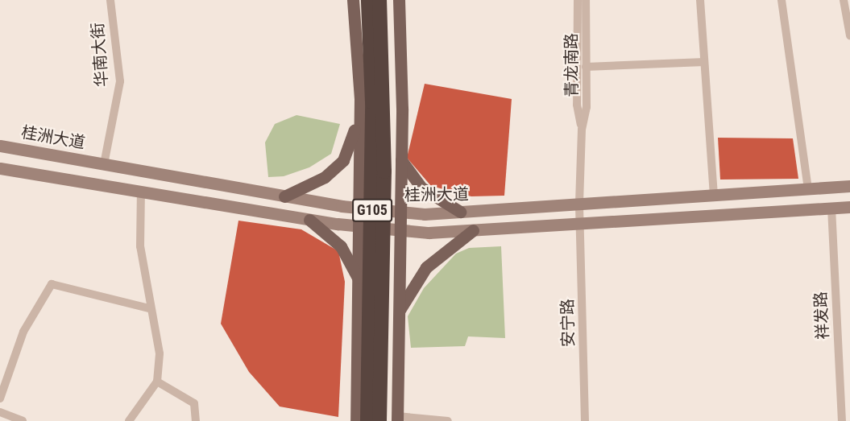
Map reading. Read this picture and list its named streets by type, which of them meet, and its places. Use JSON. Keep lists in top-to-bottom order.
{
  "streets": {
    "highway": ["G105"],
    "main road": ["桂洲大道"],
    "street": [
      "华南大街",
      "青龙南路",
      "祥发路",
      "安宁路"
    ]
  },
  "crossings": [
    ["华南大街", "桂洲大道"],
    ["青龙南路", "桂洲大道"],
    ["青龙南路", "安宁路"]
  ]
}
